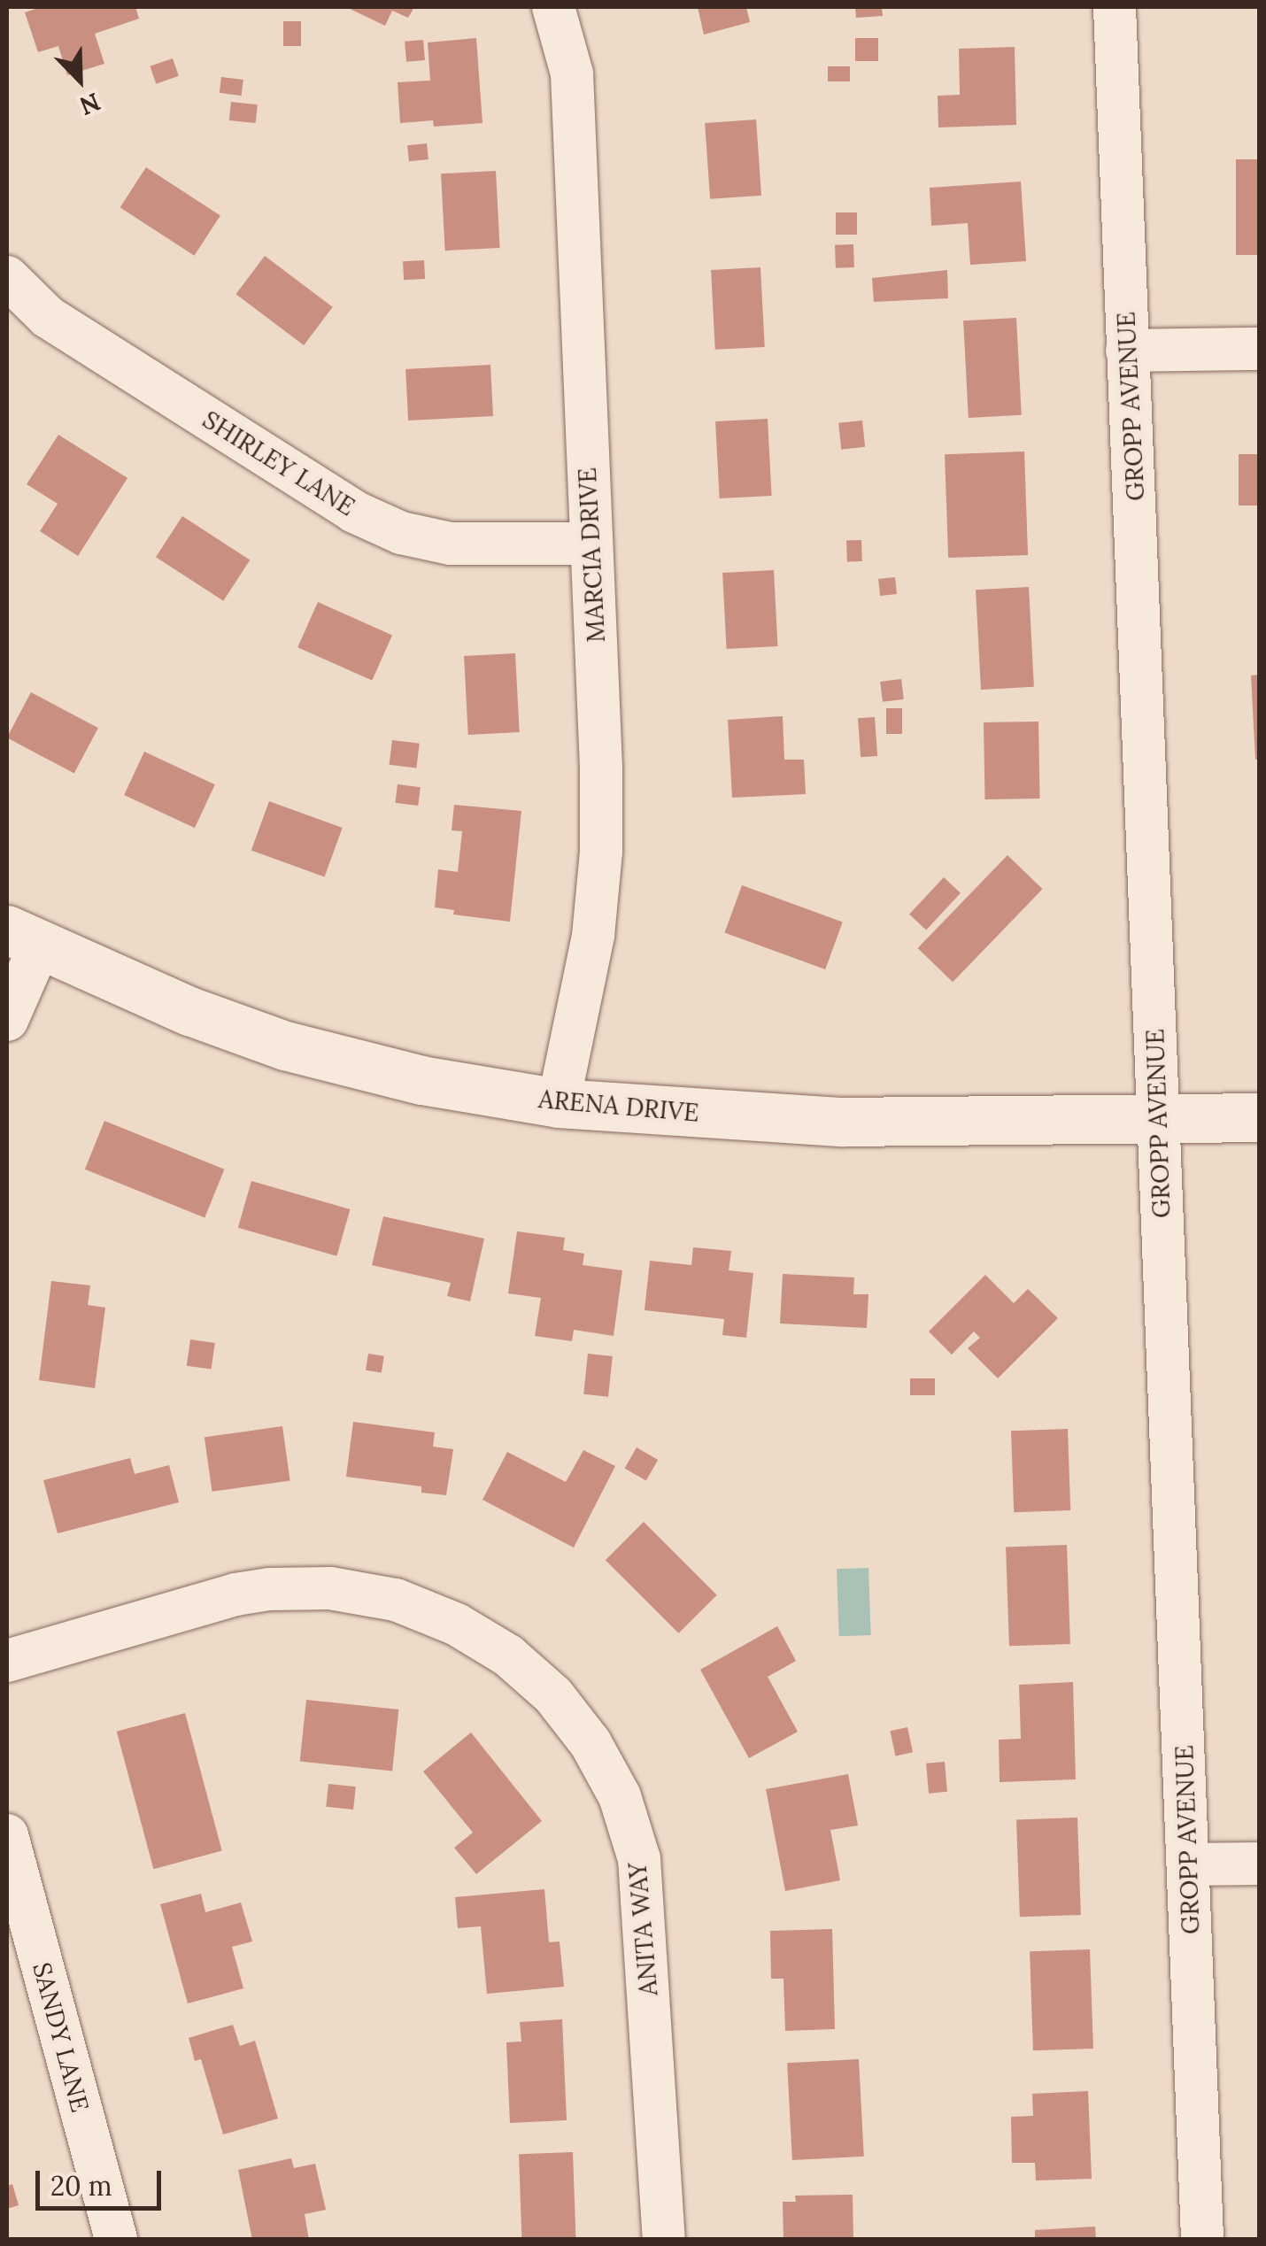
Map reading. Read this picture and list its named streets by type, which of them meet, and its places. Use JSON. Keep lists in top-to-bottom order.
{
  "streets": {
    "main road": ["ARENA DRIVE"],
    "street": [
      "GROPP AVENUE",
      "SHIRLEY LANE",
      "MARCIA DRIVE",
      "ANITA WAY",
      "SANDY LANE"
    ]
  },
  "crossings": [
    ["GROPP AVENUE", "ARENA DRIVE"],
    ["SHIRLEY LANE", "MARCIA DRIVE"],
    ["MARCIA DRIVE", "ARENA DRIVE"]
  ],
  "scale_bar": "20 m",
  "north": "bottom right"
}
